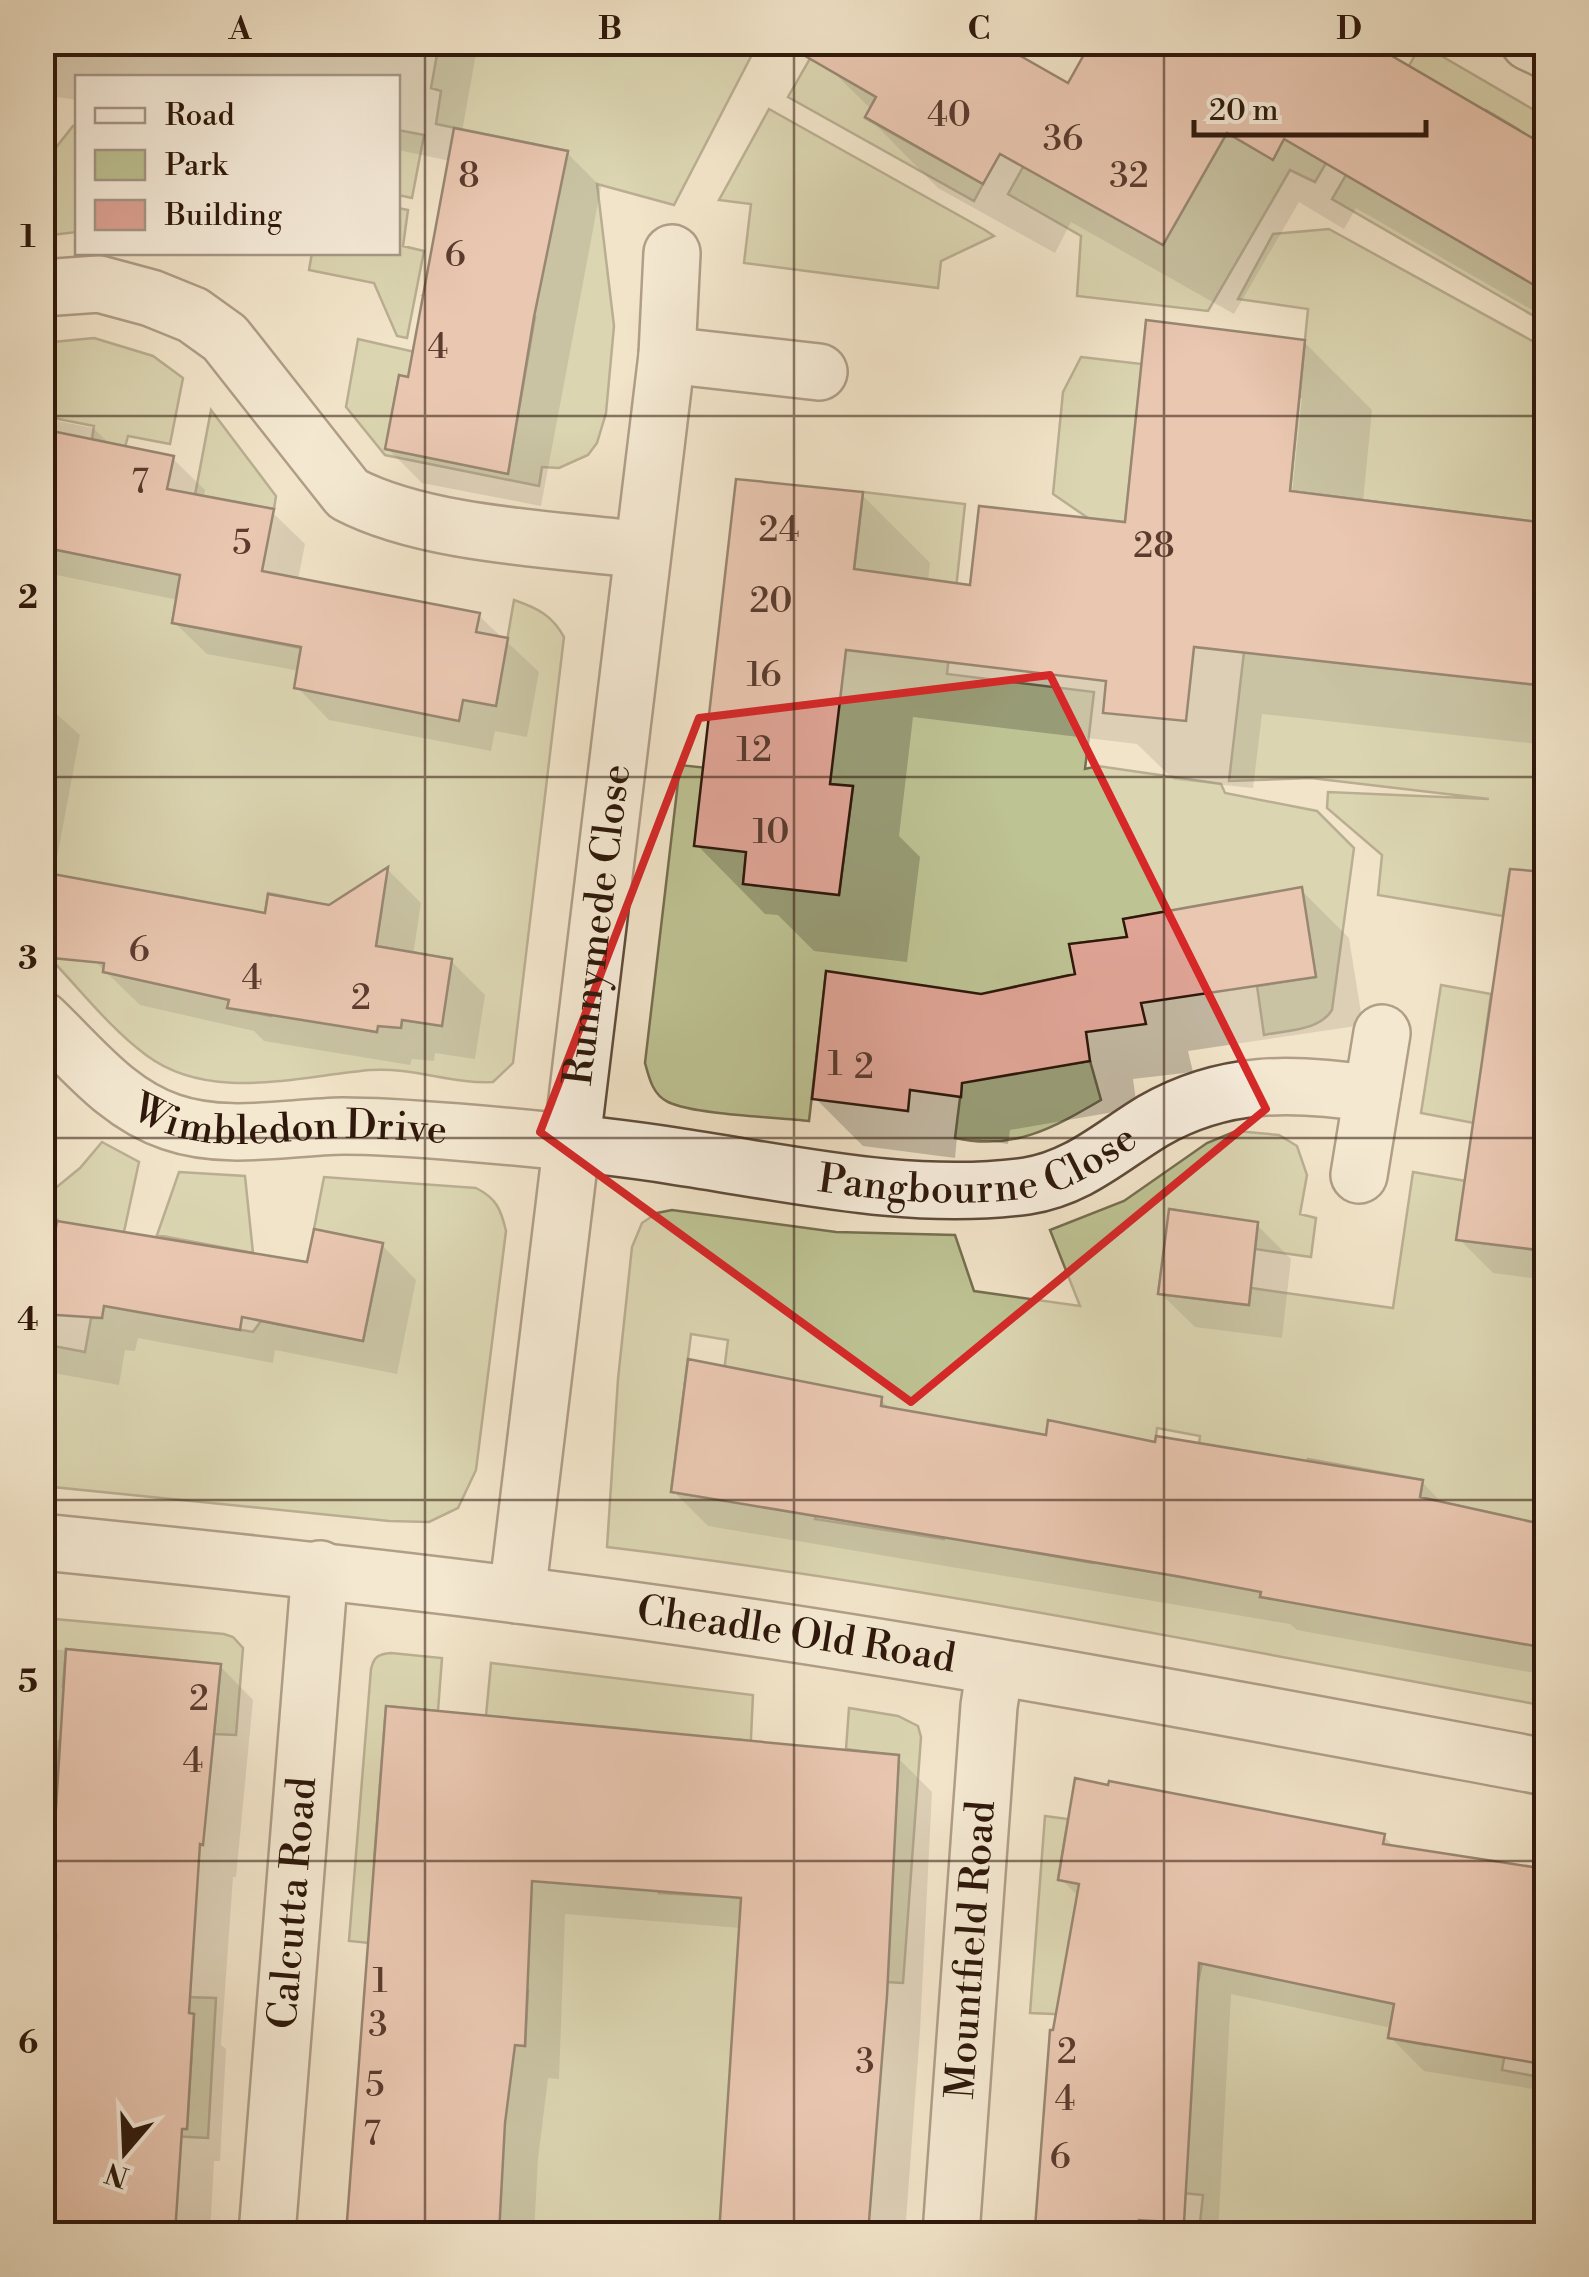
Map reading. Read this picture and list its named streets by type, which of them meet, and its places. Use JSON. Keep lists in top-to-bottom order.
{
  "streets": {
    "street": [
      "Runnymede Close",
      "Wimbledon Drive",
      "Pangbourne Close",
      "Cheadle Old Road",
      "Calcutta Road",
      "Mountfield Road"
    ]
  },
  "crossings": [
    ["Runnymede Close", "Wimbledon Drive"],
    ["Runnymede Close", "Pangbourne Close"],
    ["Runnymede Close", "Cheadle Old Road"],
    ["Wimbledon Drive", "Pangbourne Close"],
    ["Cheadle Old Road", "Calcutta Road"],
    ["Cheadle Old Road", "Mountfield Road"]
  ],
  "house_numbers": [
    "40",
    "36",
    "8",
    "32",
    "6",
    "4",
    "7",
    "24",
    "5",
    "28",
    "20",
    "16",
    "12",
    "10",
    "6",
    "4",
    "2",
    "1",
    "2",
    "2",
    "4",
    "1",
    "3",
    "2",
    "3",
    "5",
    "4",
    "7",
    "6"
  ],
  "legend": ["Road", "Park", "Building"],
  "scale_bar": "20 m",
  "north": "bottom",
  "grid": {
    "columns": [
      "A",
      "B",
      "C",
      "D"
    ],
    "rows": [
      "1",
      "2",
      "3",
      "4",
      "5",
      "6"
    ]
  }
}
